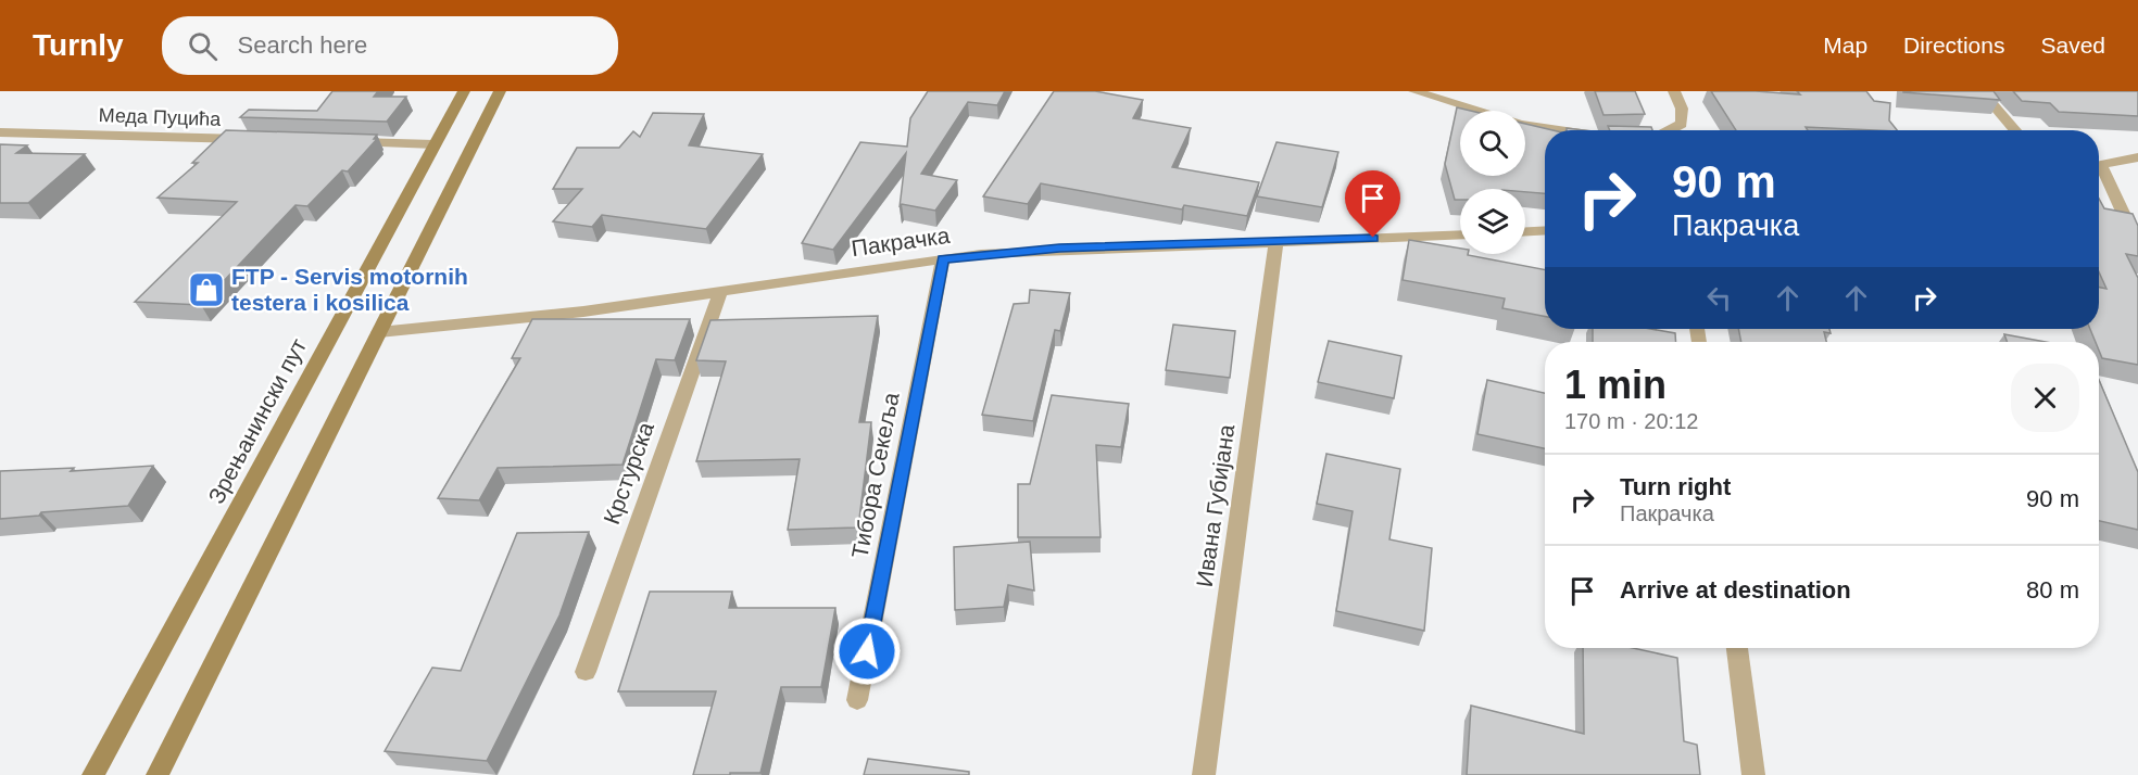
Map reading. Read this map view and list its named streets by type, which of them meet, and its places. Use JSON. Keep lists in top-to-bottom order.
{
  "streets": {
    "main road": ["Зрењанински пут"],
    "street": [
      "Меда Пуцића",
      "Пакрачка",
      "Крстурска",
      "Тибора Секеља",
      "Ивана Губијана"
    ]
  },
  "crossings": [
    ["Пакрачка", "Крстурска"],
    ["Пакрачка", "Тибора Секеља"],
    ["Пакрачка", "Ивана Губијана"]
  ],
  "places": {
    "shop": ["FTP - Servis motornih testera i kosilica"]
  },
  "page": {
    "header": "Turnly",
    "search": "Search here",
    "nav": ["Map", "Directions", "Saved"],
    "turn": ["90 m", "Пакрачка"],
    "heading": ["1 min", "170 m · 20:12"],
    "list": [
      {
        "name": "Turn right",
        "note": "Пакрачка",
        "value": "90 m"
      },
      {
        "name": "Arrive at destination",
        "value": "80 m"
      }
    ]
  }
}
